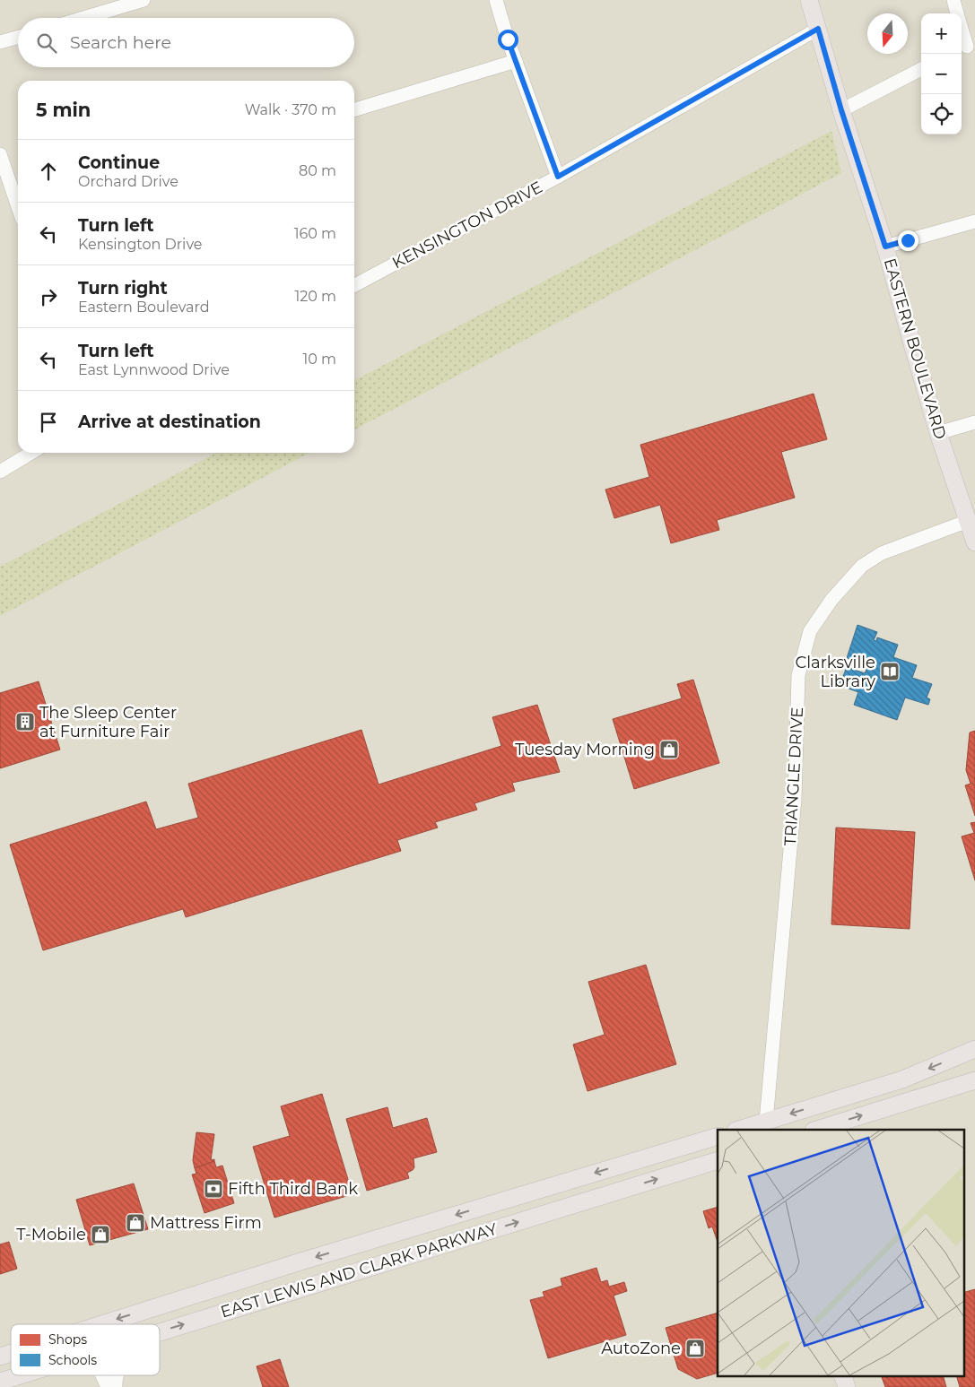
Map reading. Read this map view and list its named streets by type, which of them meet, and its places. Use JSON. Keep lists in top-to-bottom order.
{
  "streets": {
    "main road": ["EASTERN BOULEVARD", "EAST LEWIS AND CLARK PARKWAY"],
    "street": ["KENSINGTON DRIVE", "TRIANGLE DRIVE"]
  },
  "crossings": [
    ["KENSINGTON DRIVE", "EASTERN BOULEVARD"],
    ["EASTERN BOULEVARD", "TRIANGLE DRIVE"]
  ],
  "places": {
    "library": ["Clarksville Library"],
    "building": ["The Sleep Center at Furniture Fair"],
    "shop": [
      "Tuesday Morning",
      "Mattress Firm",
      "T-Mobile",
      "AutoZone"
    ],
    "bank": ["Fifth Third Bank"]
  },
  "legend": ["Shops", "Schools"],
  "north": "bottom",
  "page": {
    "map_buttons": ["+", "−"],
    "search": "Search here",
    "heading": ["5 min", "Walk · 370 m"],
    "list": [
      ["Continue", "Orchard Drive", "80 m"],
      ["Turn left", "Kensington Drive", "160 m"],
      ["Turn right", "Eastern Boulevard", "120 m"],
      ["Turn left", "East Lynnwood Drive", "10 m"],
      "Arrive at destination"
    ]
  }
}
